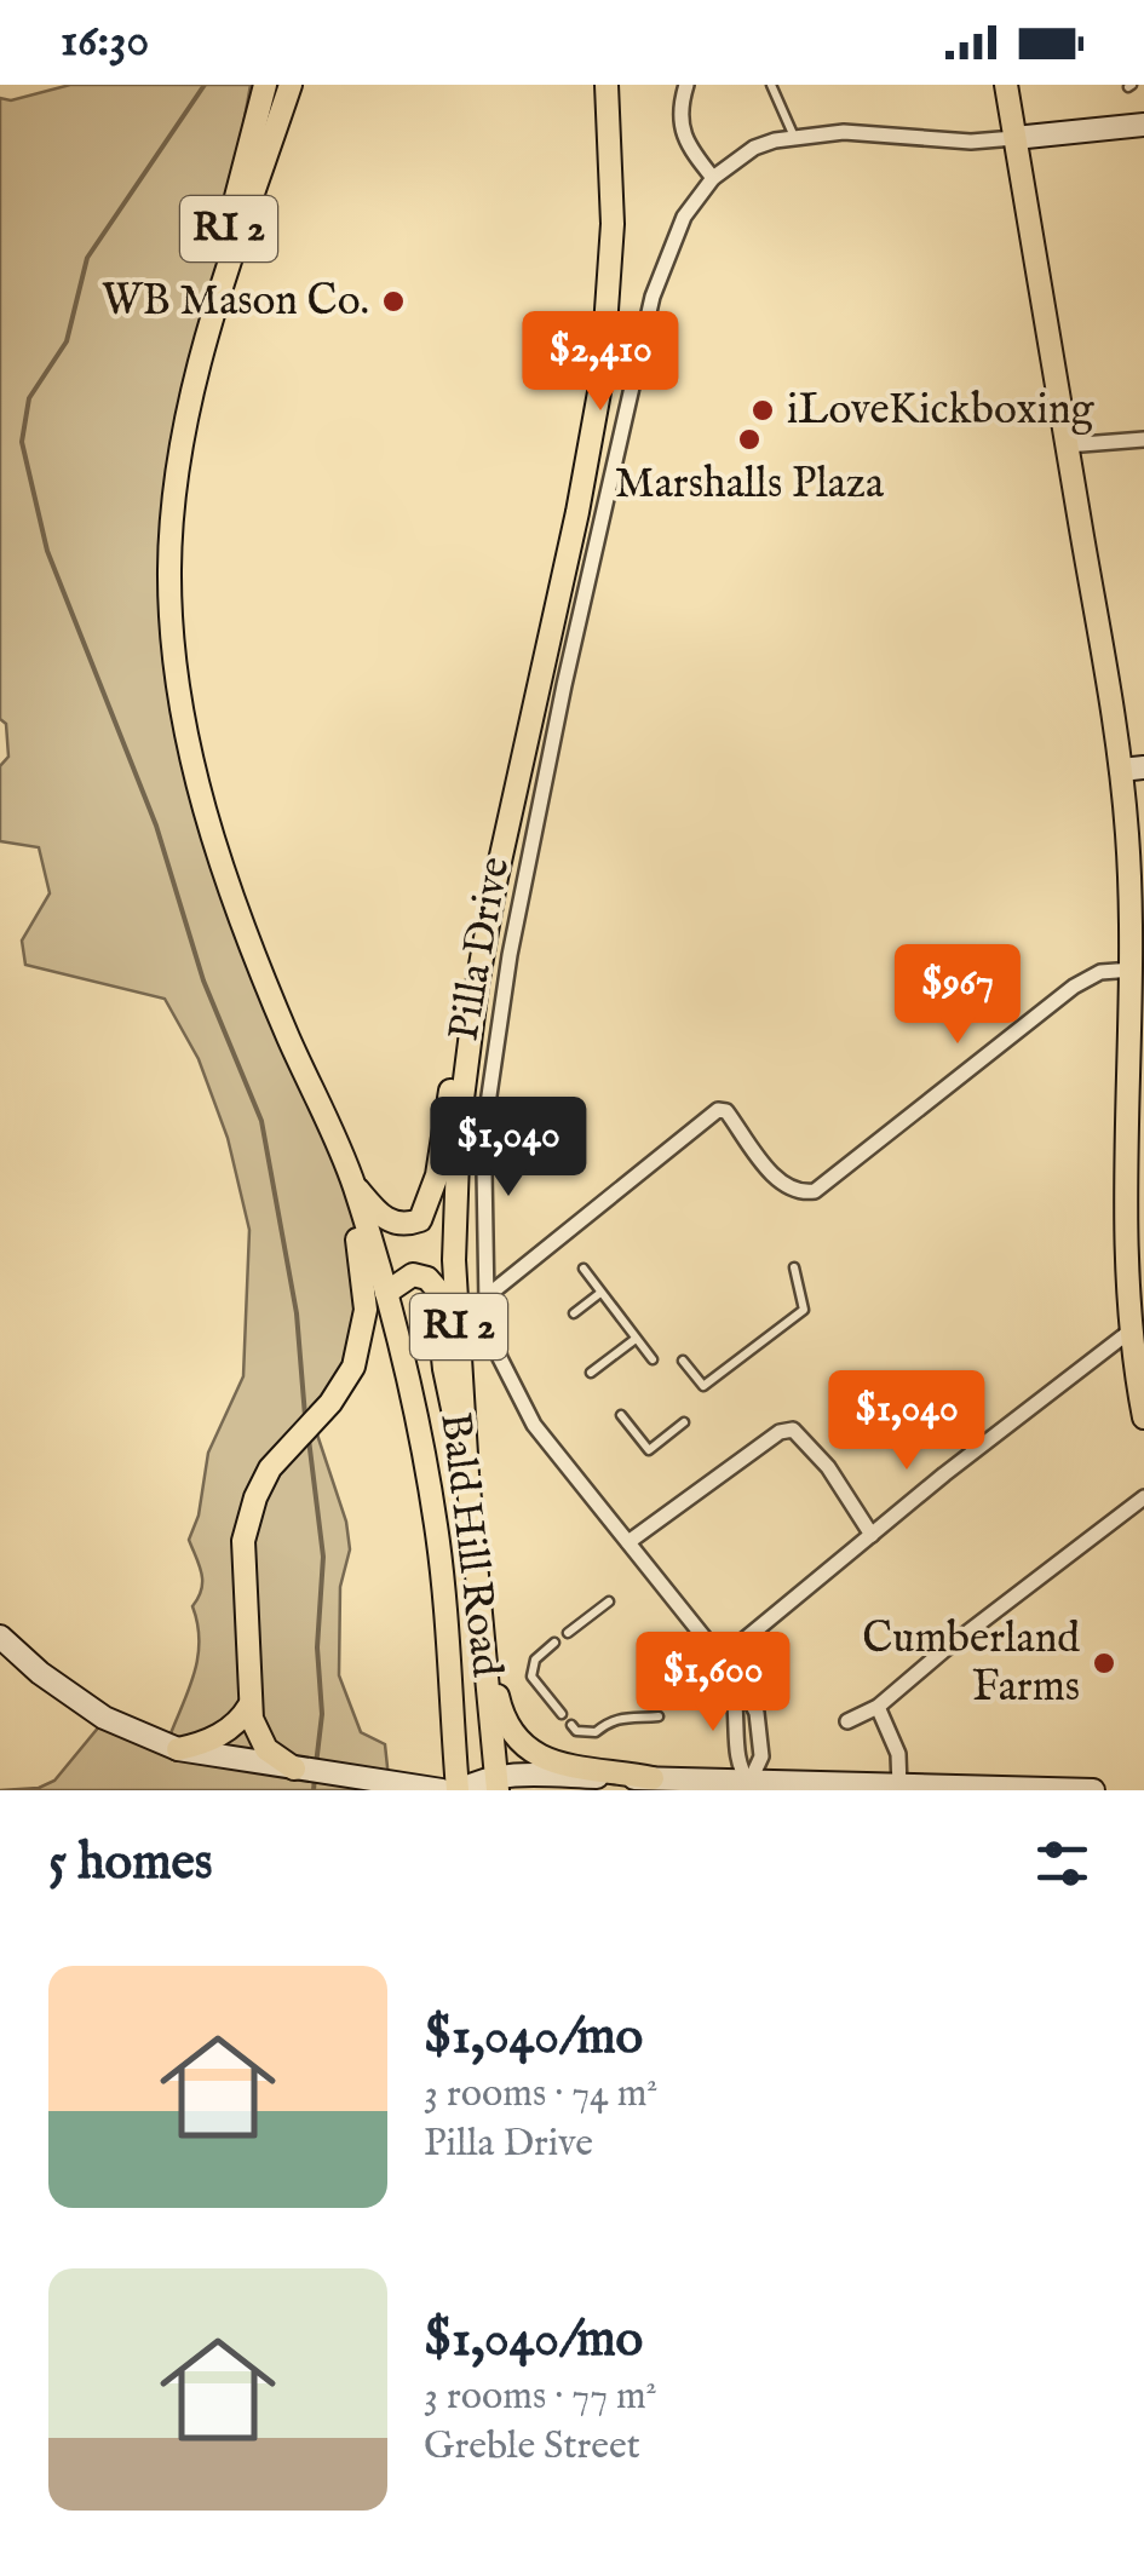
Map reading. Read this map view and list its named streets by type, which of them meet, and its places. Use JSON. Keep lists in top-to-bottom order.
{
  "streets": {
    "main road": ["RI 2", "Bald Hill Road"],
    "street": ["Pilla Drive"]
  },
  "crossings": [
    ["RI 2", "Bald Hill Road"]
  ],
  "places": [
    "WB Mason Co.",
    "iLoveKickboxing",
    "Marshalls Plaza",
    "Cumberland Farms"
  ],
  "page": {
    "status": "16:30",
    "price": [
      "$2,410",
      "$967",
      "$1,040",
      "$1,040",
      "$1,600"
    ],
    "heading": "5 homes",
    "list": [
      {
        "name": "$1,040/mo",
        "note": "3 rooms · 74 m² · Pilla Drive"
      },
      {
        "name": "$1,040/mo",
        "note": "3 rooms · 77 m² · Greble Street"
      }
    ]
  }
}
